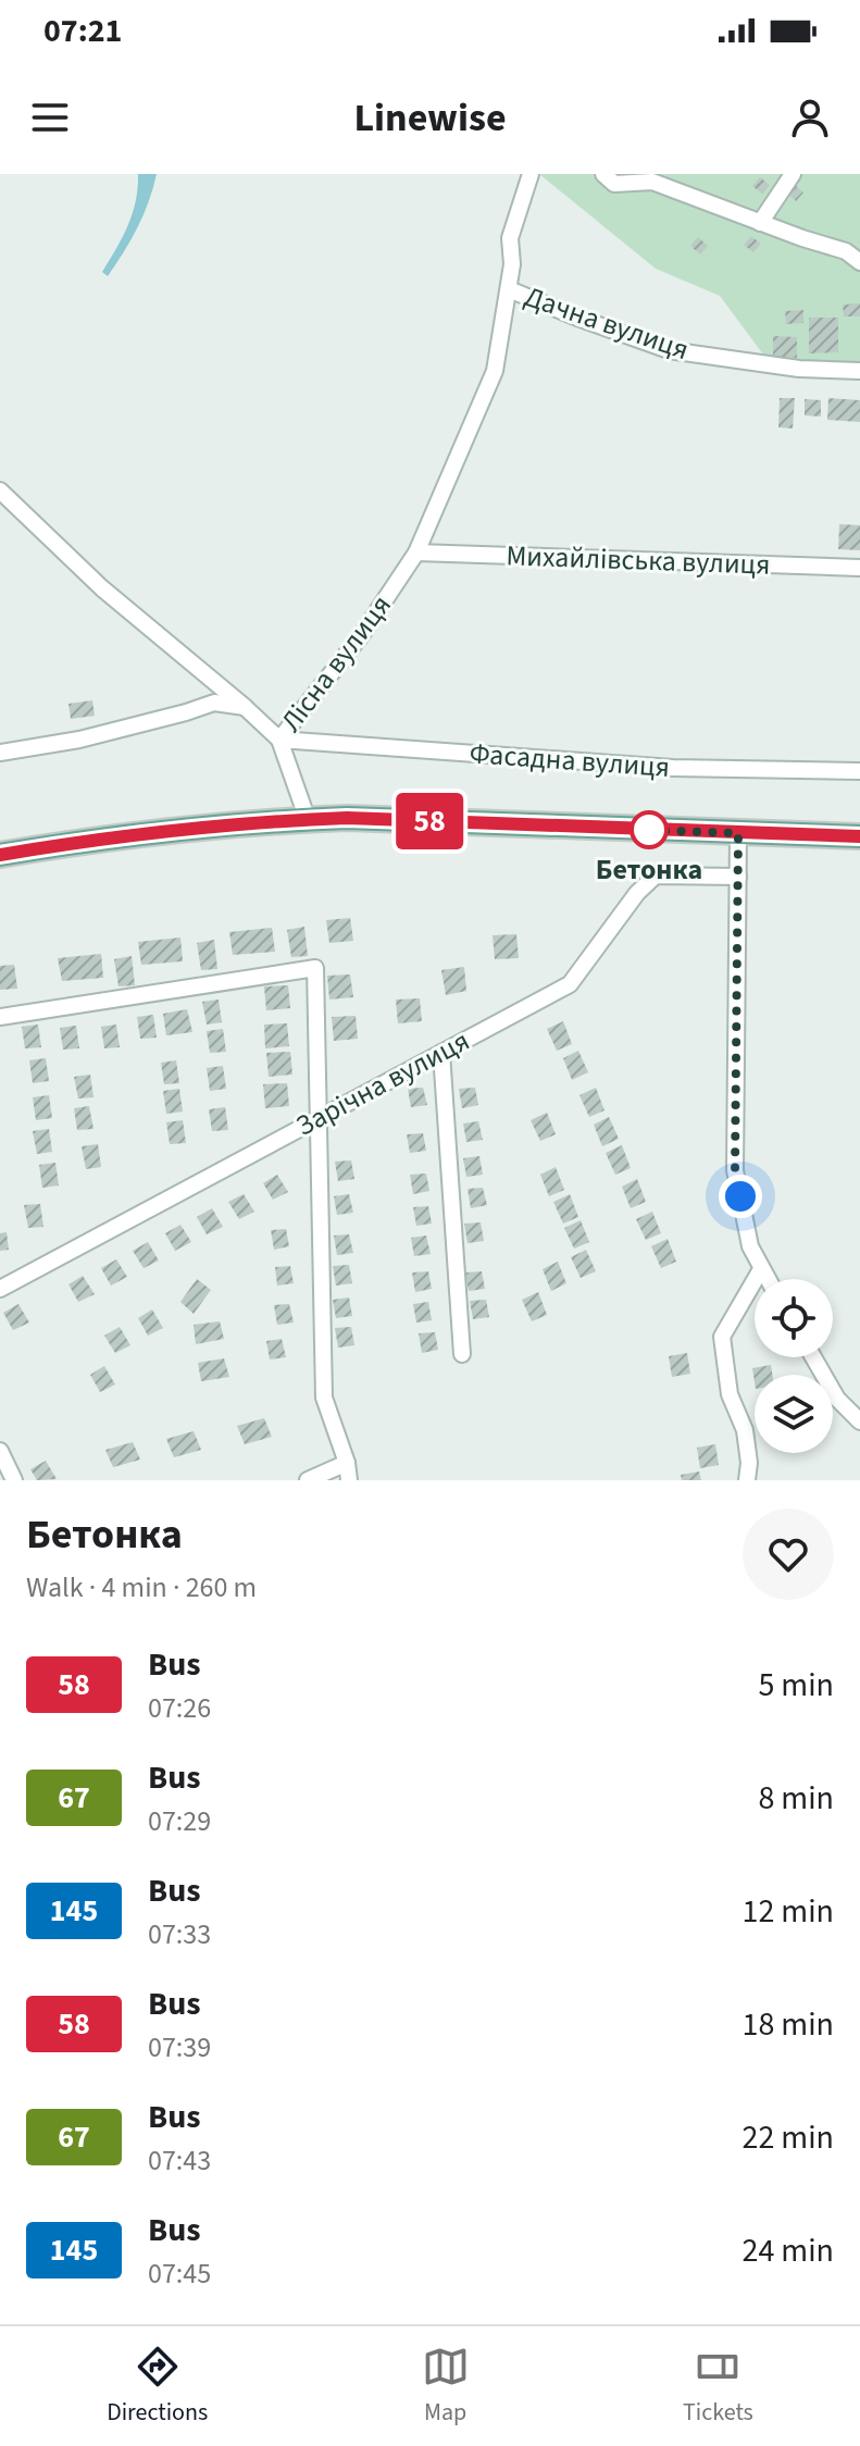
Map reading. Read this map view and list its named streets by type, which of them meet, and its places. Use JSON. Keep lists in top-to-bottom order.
{
  "streets": {
    "street": [
      "Дачна вулиця",
      "Михайлівська вулиця",
      "Лісна вулиця",
      "Фасадна вулиця",
      "Зарічна вулиця"
    ]
  },
  "crossings": [
    ["Дачна вулиця", "Лісна вулиця"],
    ["Михайлівська вулиця", "Лісна вулиця"],
    ["Лісна вулиця", "Фасадна вулиця"]
  ],
  "places": ["Бетонка"],
  "lines": ["bus line 58"],
  "page": {
    "status": "07:21",
    "header": "Linewise",
    "on_map": "58",
    "heading": ["Бетонка", "Walk · 4 min · 260 m"],
    "list": [
      {
        "mark": "58",
        "name": "Bus",
        "note": "07:26",
        "value": "5 min"
      },
      {
        "mark": "67",
        "name": "Bus",
        "note": "07:29",
        "value": "8 min"
      },
      {
        "mark": "145",
        "name": "Bus",
        "note": "07:33",
        "value": "12 min"
      },
      {
        "mark": "58",
        "name": "Bus",
        "note": "07:39",
        "value": "18 min"
      },
      {
        "mark": "67",
        "name": "Bus",
        "note": "07:43",
        "value": "22 min"
      },
      {
        "mark": "145",
        "name": "Bus",
        "note": "07:45",
        "value": "24 min"
      }
    ],
    "tabs": ["Directions", "Map", "Tickets"]
  }
}
